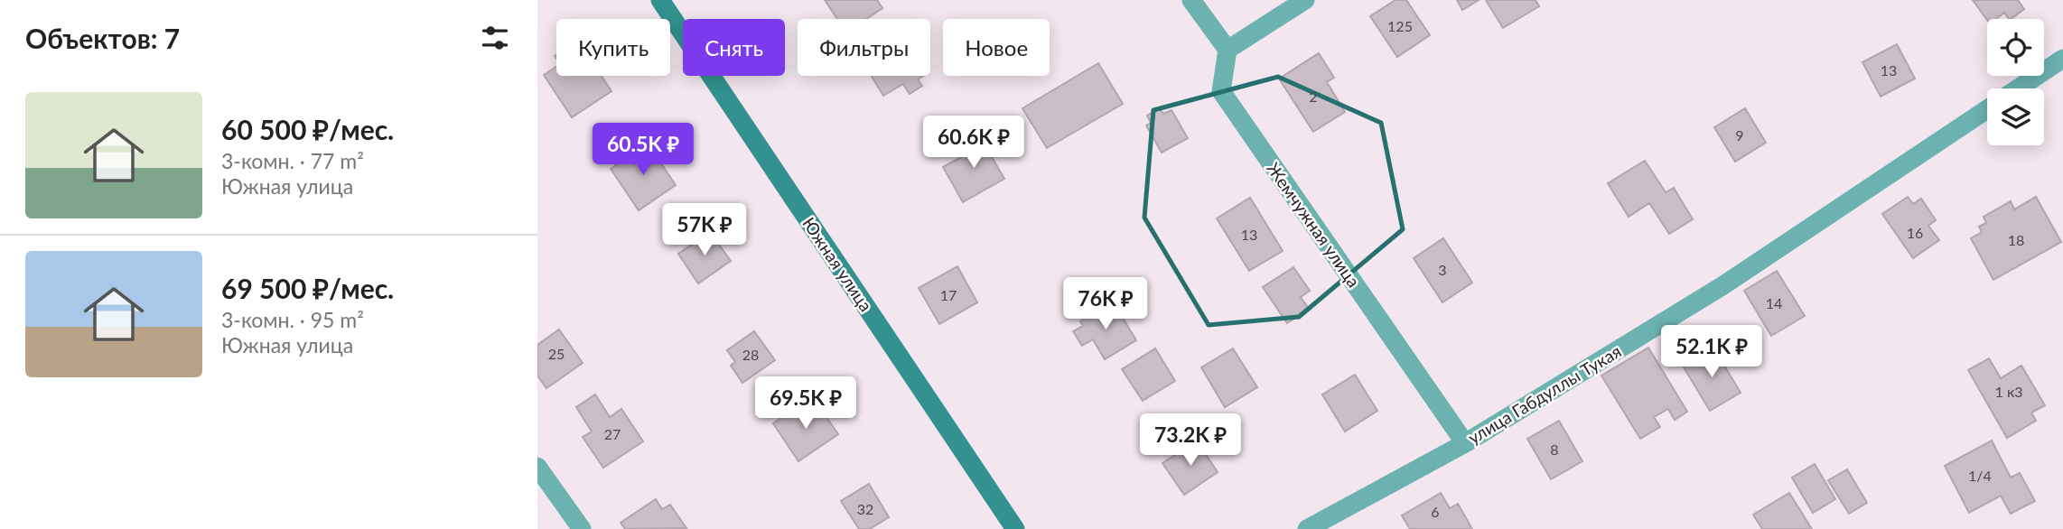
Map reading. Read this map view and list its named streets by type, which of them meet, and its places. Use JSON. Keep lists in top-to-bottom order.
{
  "streets": {
    "street": ["Жемчужная улица", "Южная улица", "улица Габдуллы Тукая"]
  },
  "crossings": [
    ["Жемчужная улица", "улица Габдуллы Тукая"]
  ],
  "house_numbers": [
    "125",
    "13",
    "2",
    "9",
    "16",
    "13",
    "18",
    "3",
    "17",
    "14",
    "25",
    "28",
    "1 к3",
    "27",
    "8",
    "1/4",
    "32",
    "6"
  ],
  "page": {
    "heading": "Объектов: 7",
    "chip": [
      "Купить",
      "Снять",
      "Фильтры",
      "Новое"
    ],
    "list": [
      {
        "name": "60 500 ₽/мес.",
        "note": "3-комн. · 77 m² · Южная улица"
      },
      {
        "name": "69 500 ₽/мес.",
        "note": "3-комн. · 95 m² · Южная улица"
      }
    ],
    "price": [
      "60.6K ₽",
      "60.5K ₽",
      "57K ₽",
      "76K ₽",
      "52.1K ₽",
      "69.5K ₽",
      "73.2K ₽"
    ]
  }
}
